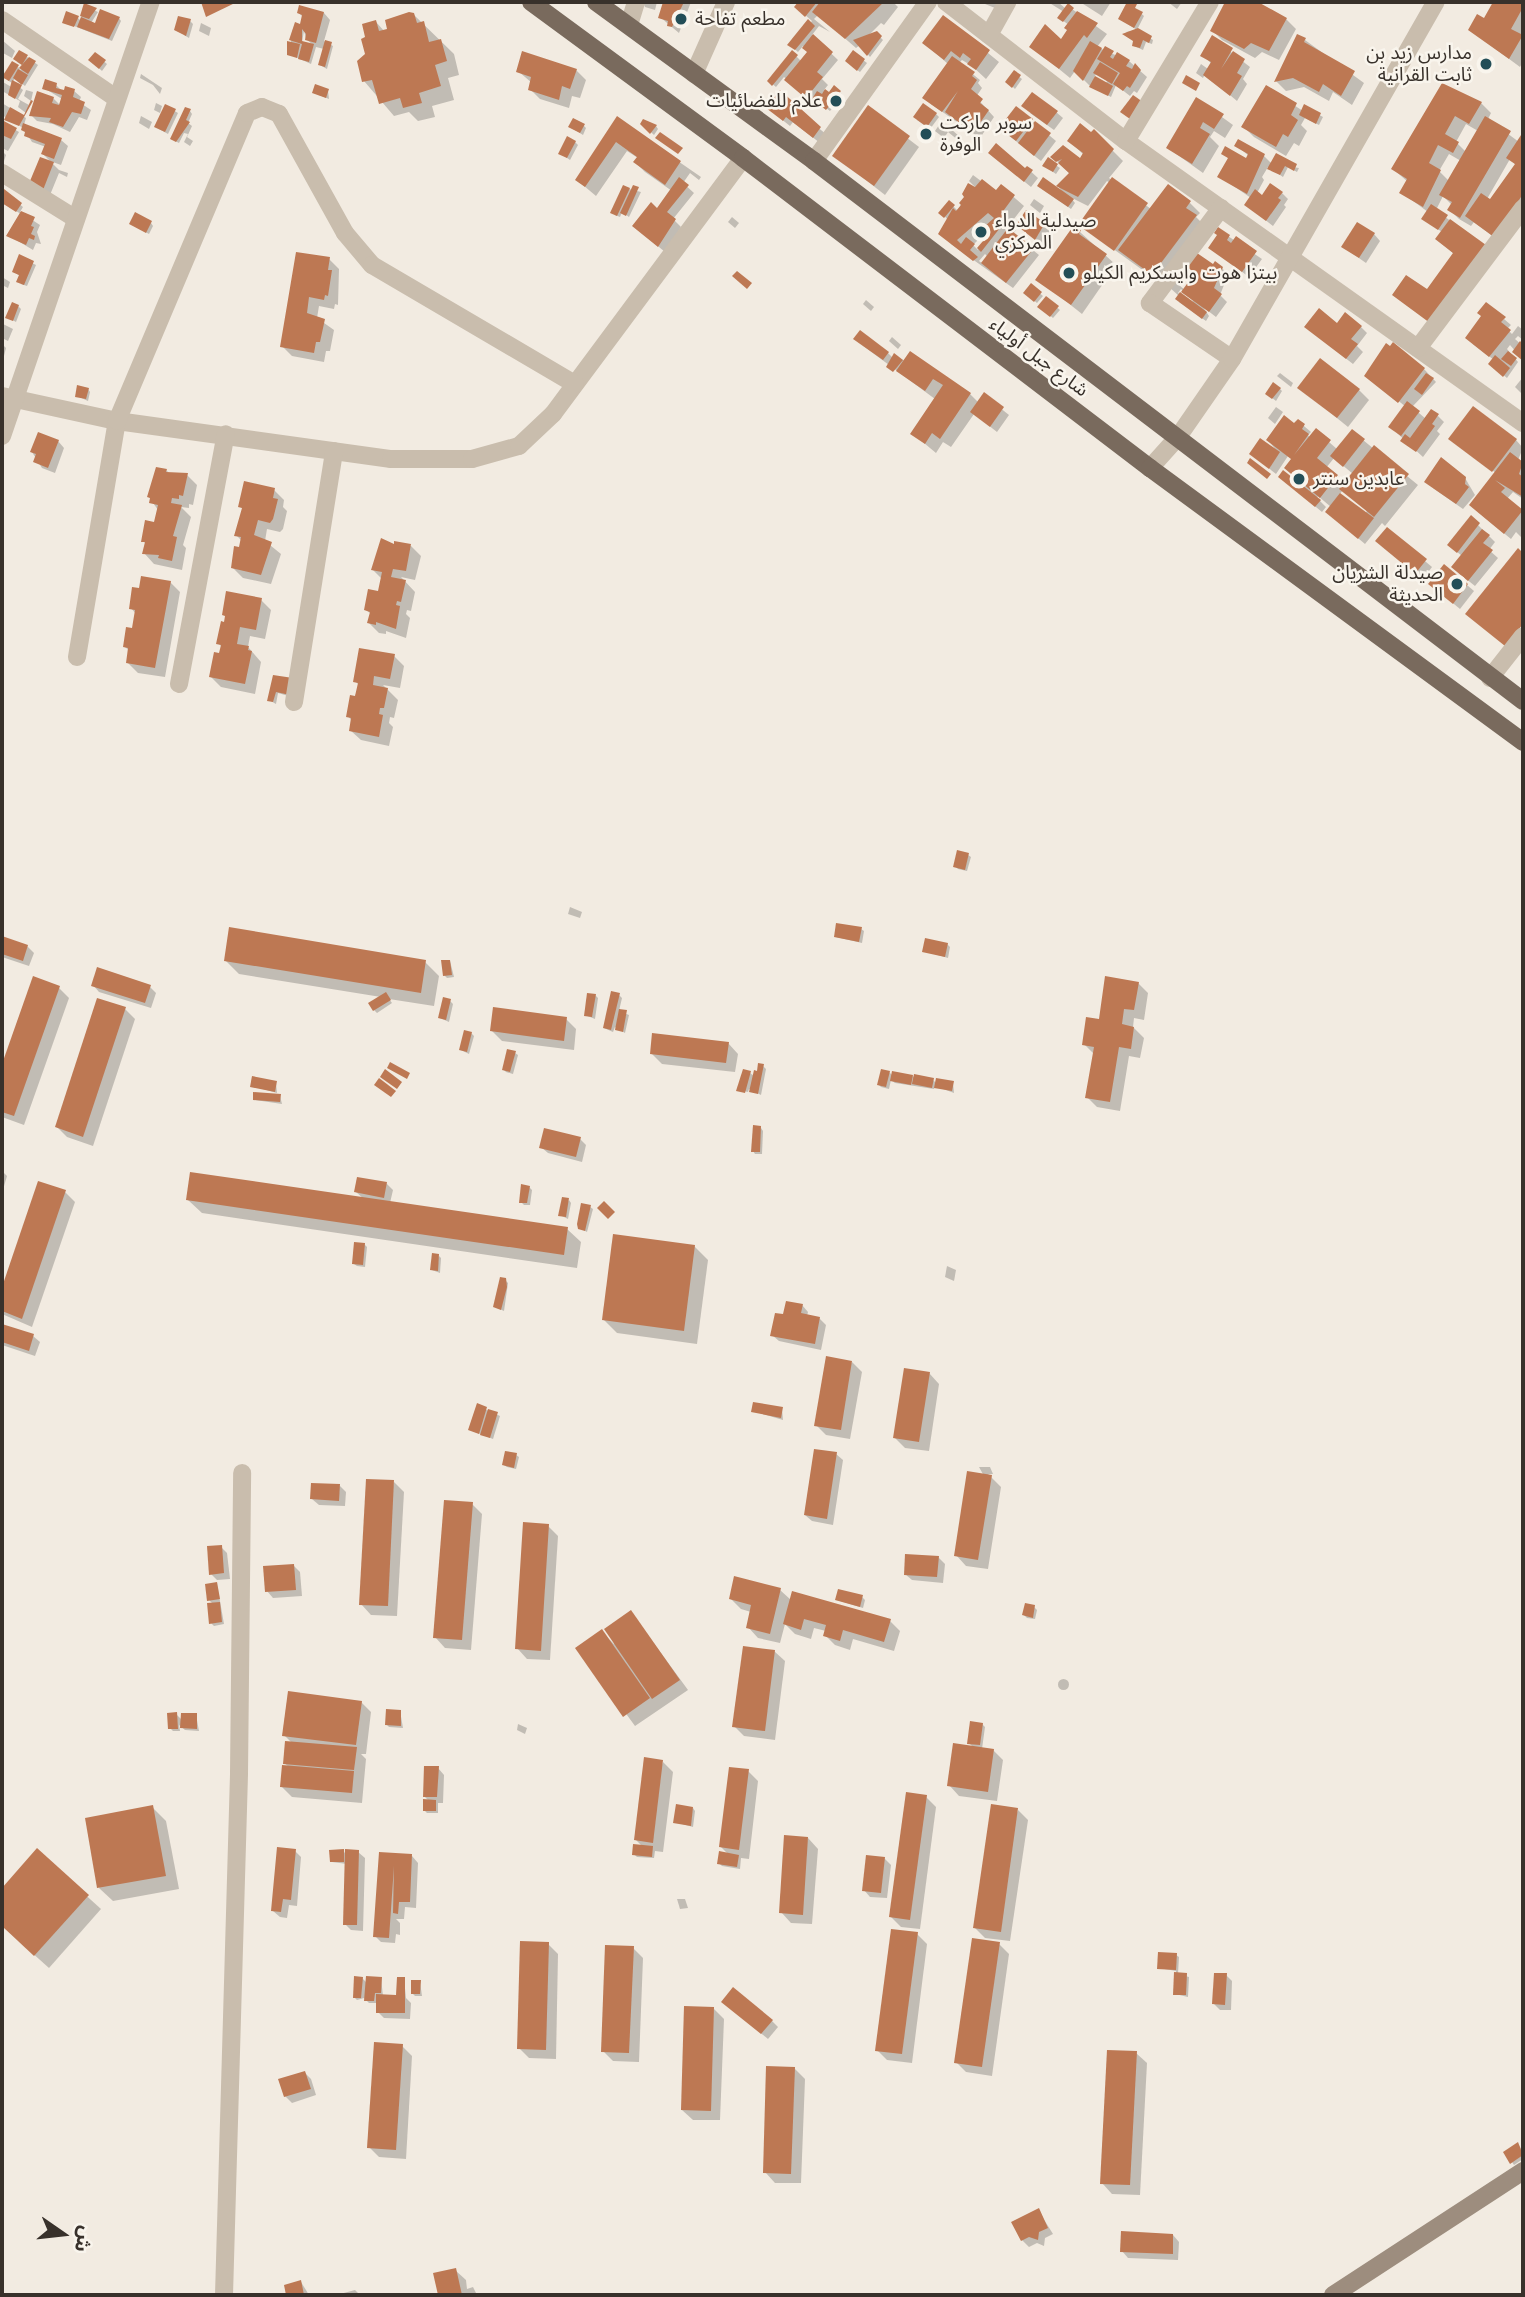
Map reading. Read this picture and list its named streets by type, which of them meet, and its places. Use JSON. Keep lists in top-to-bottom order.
{
  "streets": {
    "main road": ["شارع جبل أولياء"]
  },
  "places": [
    "مطعم تفاحة",
    "مدارس زيد بن ثابت القرانية",
    "علام للفضائيات",
    "سوبر ماركت الوفرة",
    "صيدلية الدواء المركزي",
    "بيتزا هوت وايسكريم الكيلو",
    "عابدين سنتر",
    "صيدلة الشريان الحديثة"
  ],
  "north": "right"
}
